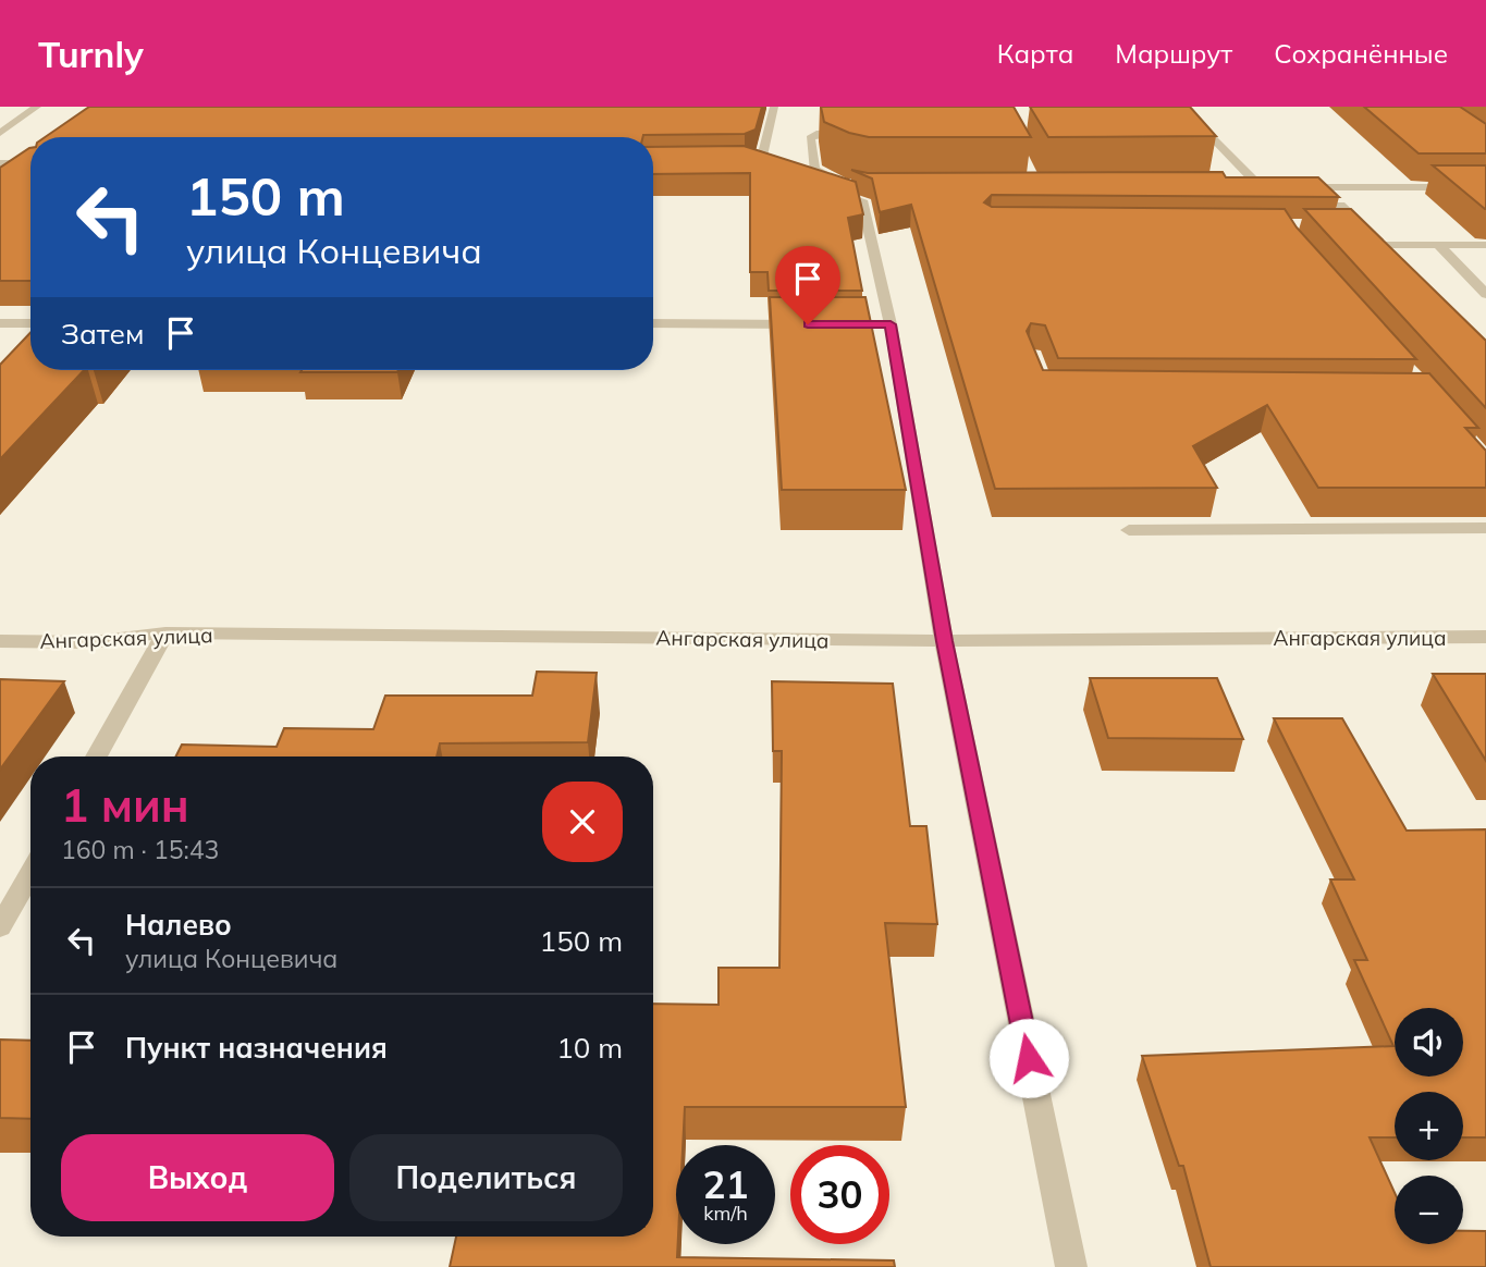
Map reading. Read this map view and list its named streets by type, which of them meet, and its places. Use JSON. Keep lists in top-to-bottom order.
{
  "streets": {
    "street": ["Ангарская улица"]
  },
  "page": {
    "header": "Turnly",
    "nav": ["Карта", "Маршрут", "Сохранённые"],
    "turn": ["150 m", "улица Концевича"],
    "then": "Затем",
    "heading": ["1 мин", "160 m · 15:43"],
    "list": [
      {
        "name": "Налево",
        "note": "улица Концевича",
        "value": "150 m"
      },
      {
        "name": "Пункт назначения",
        "value": "10 m"
      }
    ],
    "map_buttons": ["+", "−"],
    "buttons": ["Выход", "Поделиться"],
    "speed": "21 km/h",
    "limit": "30"
  }
}
